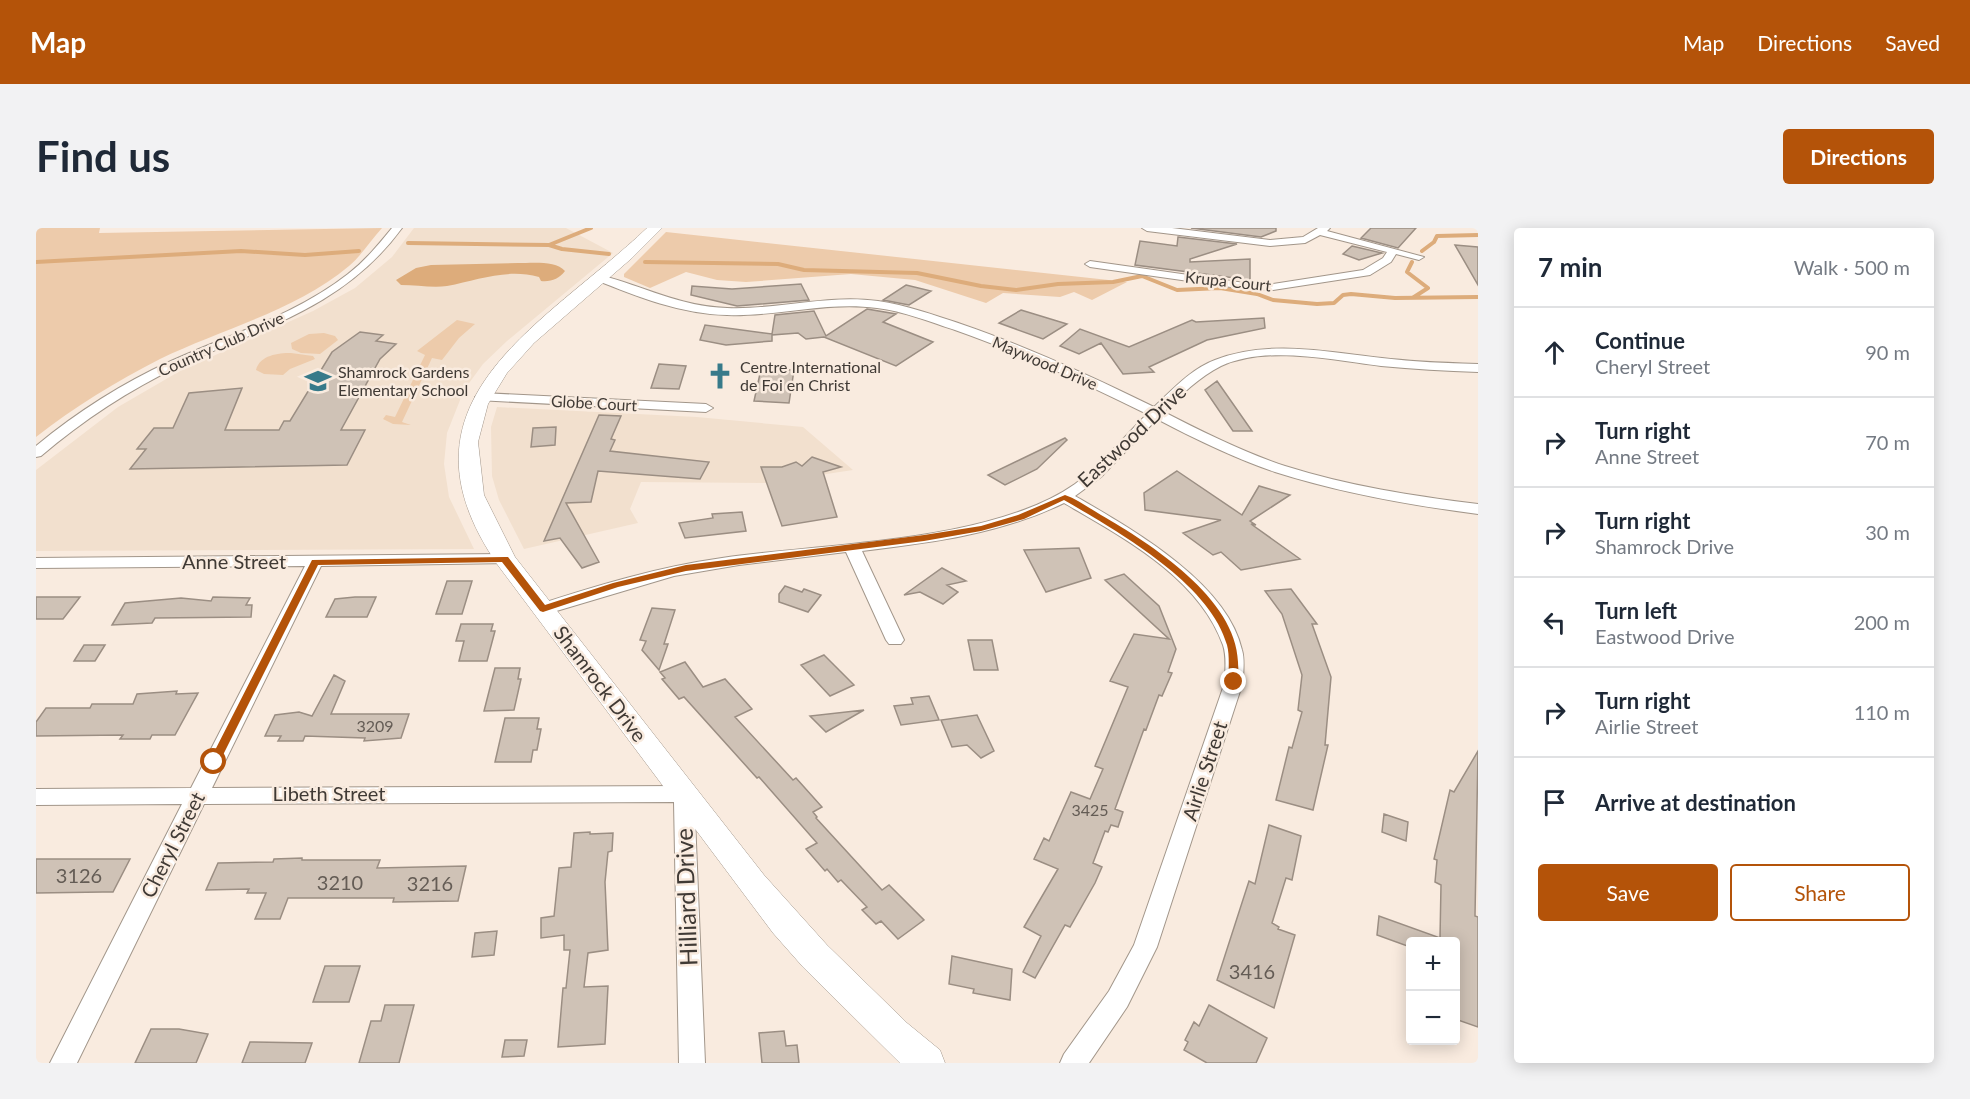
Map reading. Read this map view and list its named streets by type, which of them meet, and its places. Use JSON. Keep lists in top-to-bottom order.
{
  "streets": {
    "street": [
      "Krupa Court",
      "Country Club Drive",
      "Maywood Drive",
      "Globe Court",
      "Eastwood Drive",
      "Anne Street",
      "Shamrock Drive",
      "Airlie Street",
      "Libeth Street",
      "Cheryl Street",
      "Hilliard Drive"
    ]
  },
  "crossings": [
    ["Maywood Drive", "Eastwood Drive"],
    ["Maywood Drive", "Shamrock Drive"],
    ["Globe Court", "Shamrock Drive"],
    ["Eastwood Drive", "Shamrock Drive"],
    ["Eastwood Drive", "Airlie Street"],
    ["Anne Street", "Shamrock Drive"],
    ["Anne Street", "Cheryl Street"],
    ["Shamrock Drive", "Libeth Street"],
    ["Shamrock Drive", "Hilliard Drive"],
    ["Libeth Street", "Cheryl Street"],
    ["Libeth Street", "Hilliard Drive"]
  ],
  "places": {
    "church": ["Centre International de Foi en Christ"],
    "school or university": ["Shamrock Gardens Elementary School"]
  },
  "house_numbers": [
    "3209",
    "3425",
    "3126",
    "3210",
    "3216",
    "3416"
  ],
  "page": {
    "header": "Map",
    "nav": ["Map", "Directions", "Saved"],
    "buttons": [
      "Directions",
      ["Save", "Share"]
    ],
    "title": "Find us",
    "heading": ["7 min", "Walk · 500 m"],
    "list": [
      ["Continue", "Cheryl Street", "90 m"],
      ["Turn right", "Anne Street", "70 m"],
      ["Turn right", "Shamrock Drive", "30 m"],
      ["Turn left", "Eastwood Drive", "200 m"],
      ["Turn right", "Airlie Street", "110 m"],
      "Arrive at destination"
    ],
    "map_buttons": ["+", "−"]
  }
}
